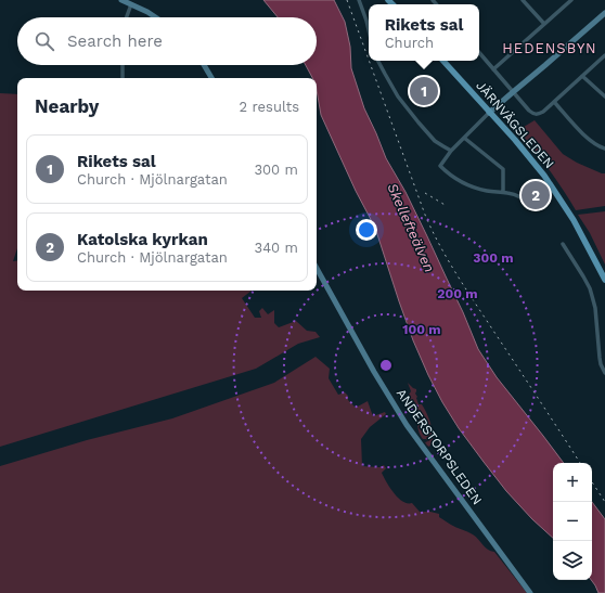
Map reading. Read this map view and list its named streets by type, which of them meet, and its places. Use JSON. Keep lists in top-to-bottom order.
{
  "streets": {
    "main road": ["JÄRNVÄGSLEDEN", "ANDERSTORPSLEDEN"]
  },
  "districts": ["HEDENSBYN"],
  "water": ["Skellefteälven"],
  "page": {
    "popup": ["Rikets sal", "Church"],
    "search": "Search here",
    "pins": ["1", "2"],
    "heading": ["Nearby", "2 results"],
    "list": [
      {
        "mark": "1",
        "name": "Rikets sal",
        "note": "Church · Mjölnargatan",
        "value": "300 m"
      },
      {
        "mark": "2",
        "name": "Katolska kyrkan",
        "note": "Church · Mjölnargatan",
        "value": "340 m"
      }
    ],
    "map_buttons": ["+", "−"]
  },
  "rings": ["300 m", "200 m", "100 m"]
}
